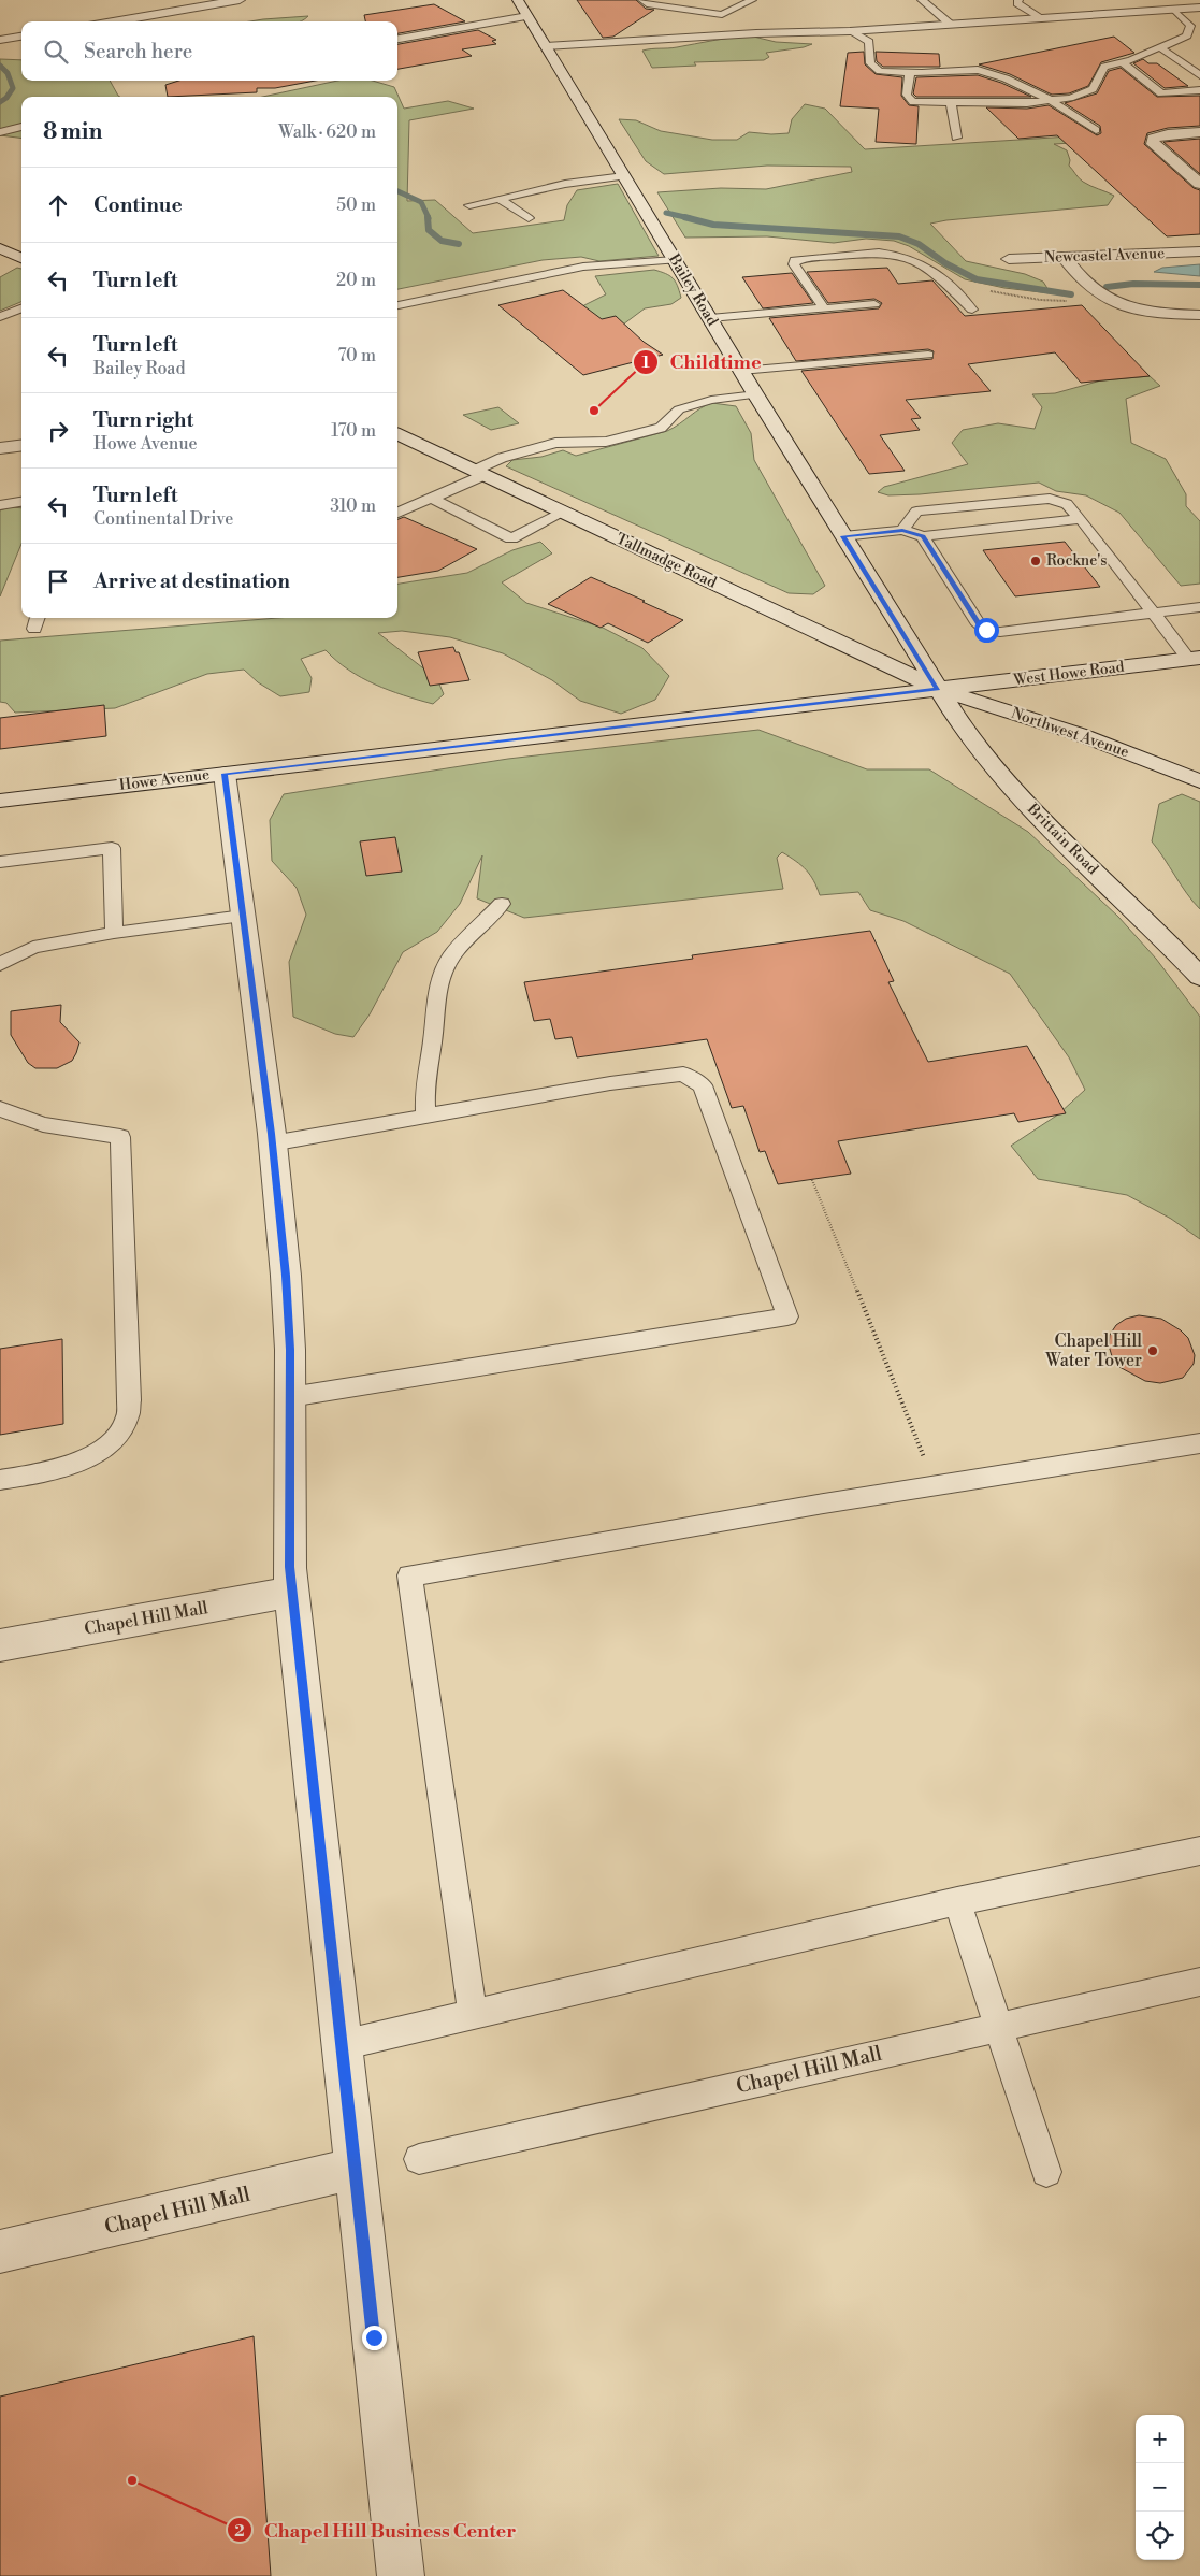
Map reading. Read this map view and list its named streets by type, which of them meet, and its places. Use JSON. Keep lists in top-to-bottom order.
{
  "streets": {
    "street": [
      "Newcastel Avenue",
      "Bailey Road",
      "Tallmadge Road",
      "West Howe Road",
      "Northwest Avenue",
      "Howe Avenue",
      "Brittain Road",
      "Chapel Hill Mall"
    ]
  },
  "crossings": [
    ["Bailey Road", "Tallmadge Road"],
    ["Bailey Road", "West Howe Road"],
    ["Bailey Road", "Northwest Avenue"],
    ["Bailey Road", "Howe Avenue"],
    ["Bailey Road", "Brittain Road"],
    ["Tallmadge Road", "West Howe Road"],
    ["Tallmadge Road", "Northwest Avenue"],
    ["Tallmadge Road", "Howe Avenue"],
    ["Tallmadge Road", "Brittain Road"],
    ["West Howe Road", "Northwest Avenue"],
    ["West Howe Road", "Howe Avenue"],
    ["West Howe Road", "Brittain Road"],
    ["Northwest Avenue", "Howe Avenue"],
    ["Northwest Avenue", "Brittain Road"],
    ["Howe Avenue", "Brittain Road"]
  ],
  "places": [
    "Childtime",
    "Rockne's",
    "Chapel Hill Water Tower",
    "Chapel Hill Business Center"
  ],
  "page": {
    "search": "Search here",
    "heading": ["8 min", "Walk · 620 m"],
    "list": [
      ["Continue", "50 m"],
      ["Turn left", "20 m"],
      ["Turn left", "Bailey Road", "70 m"],
      ["Turn right", "Howe Avenue", "170 m"],
      ["Turn left", "Continental Drive", "310 m"],
      "Arrive at destination"
    ],
    "map_buttons": ["+", "−"]
  }
}
